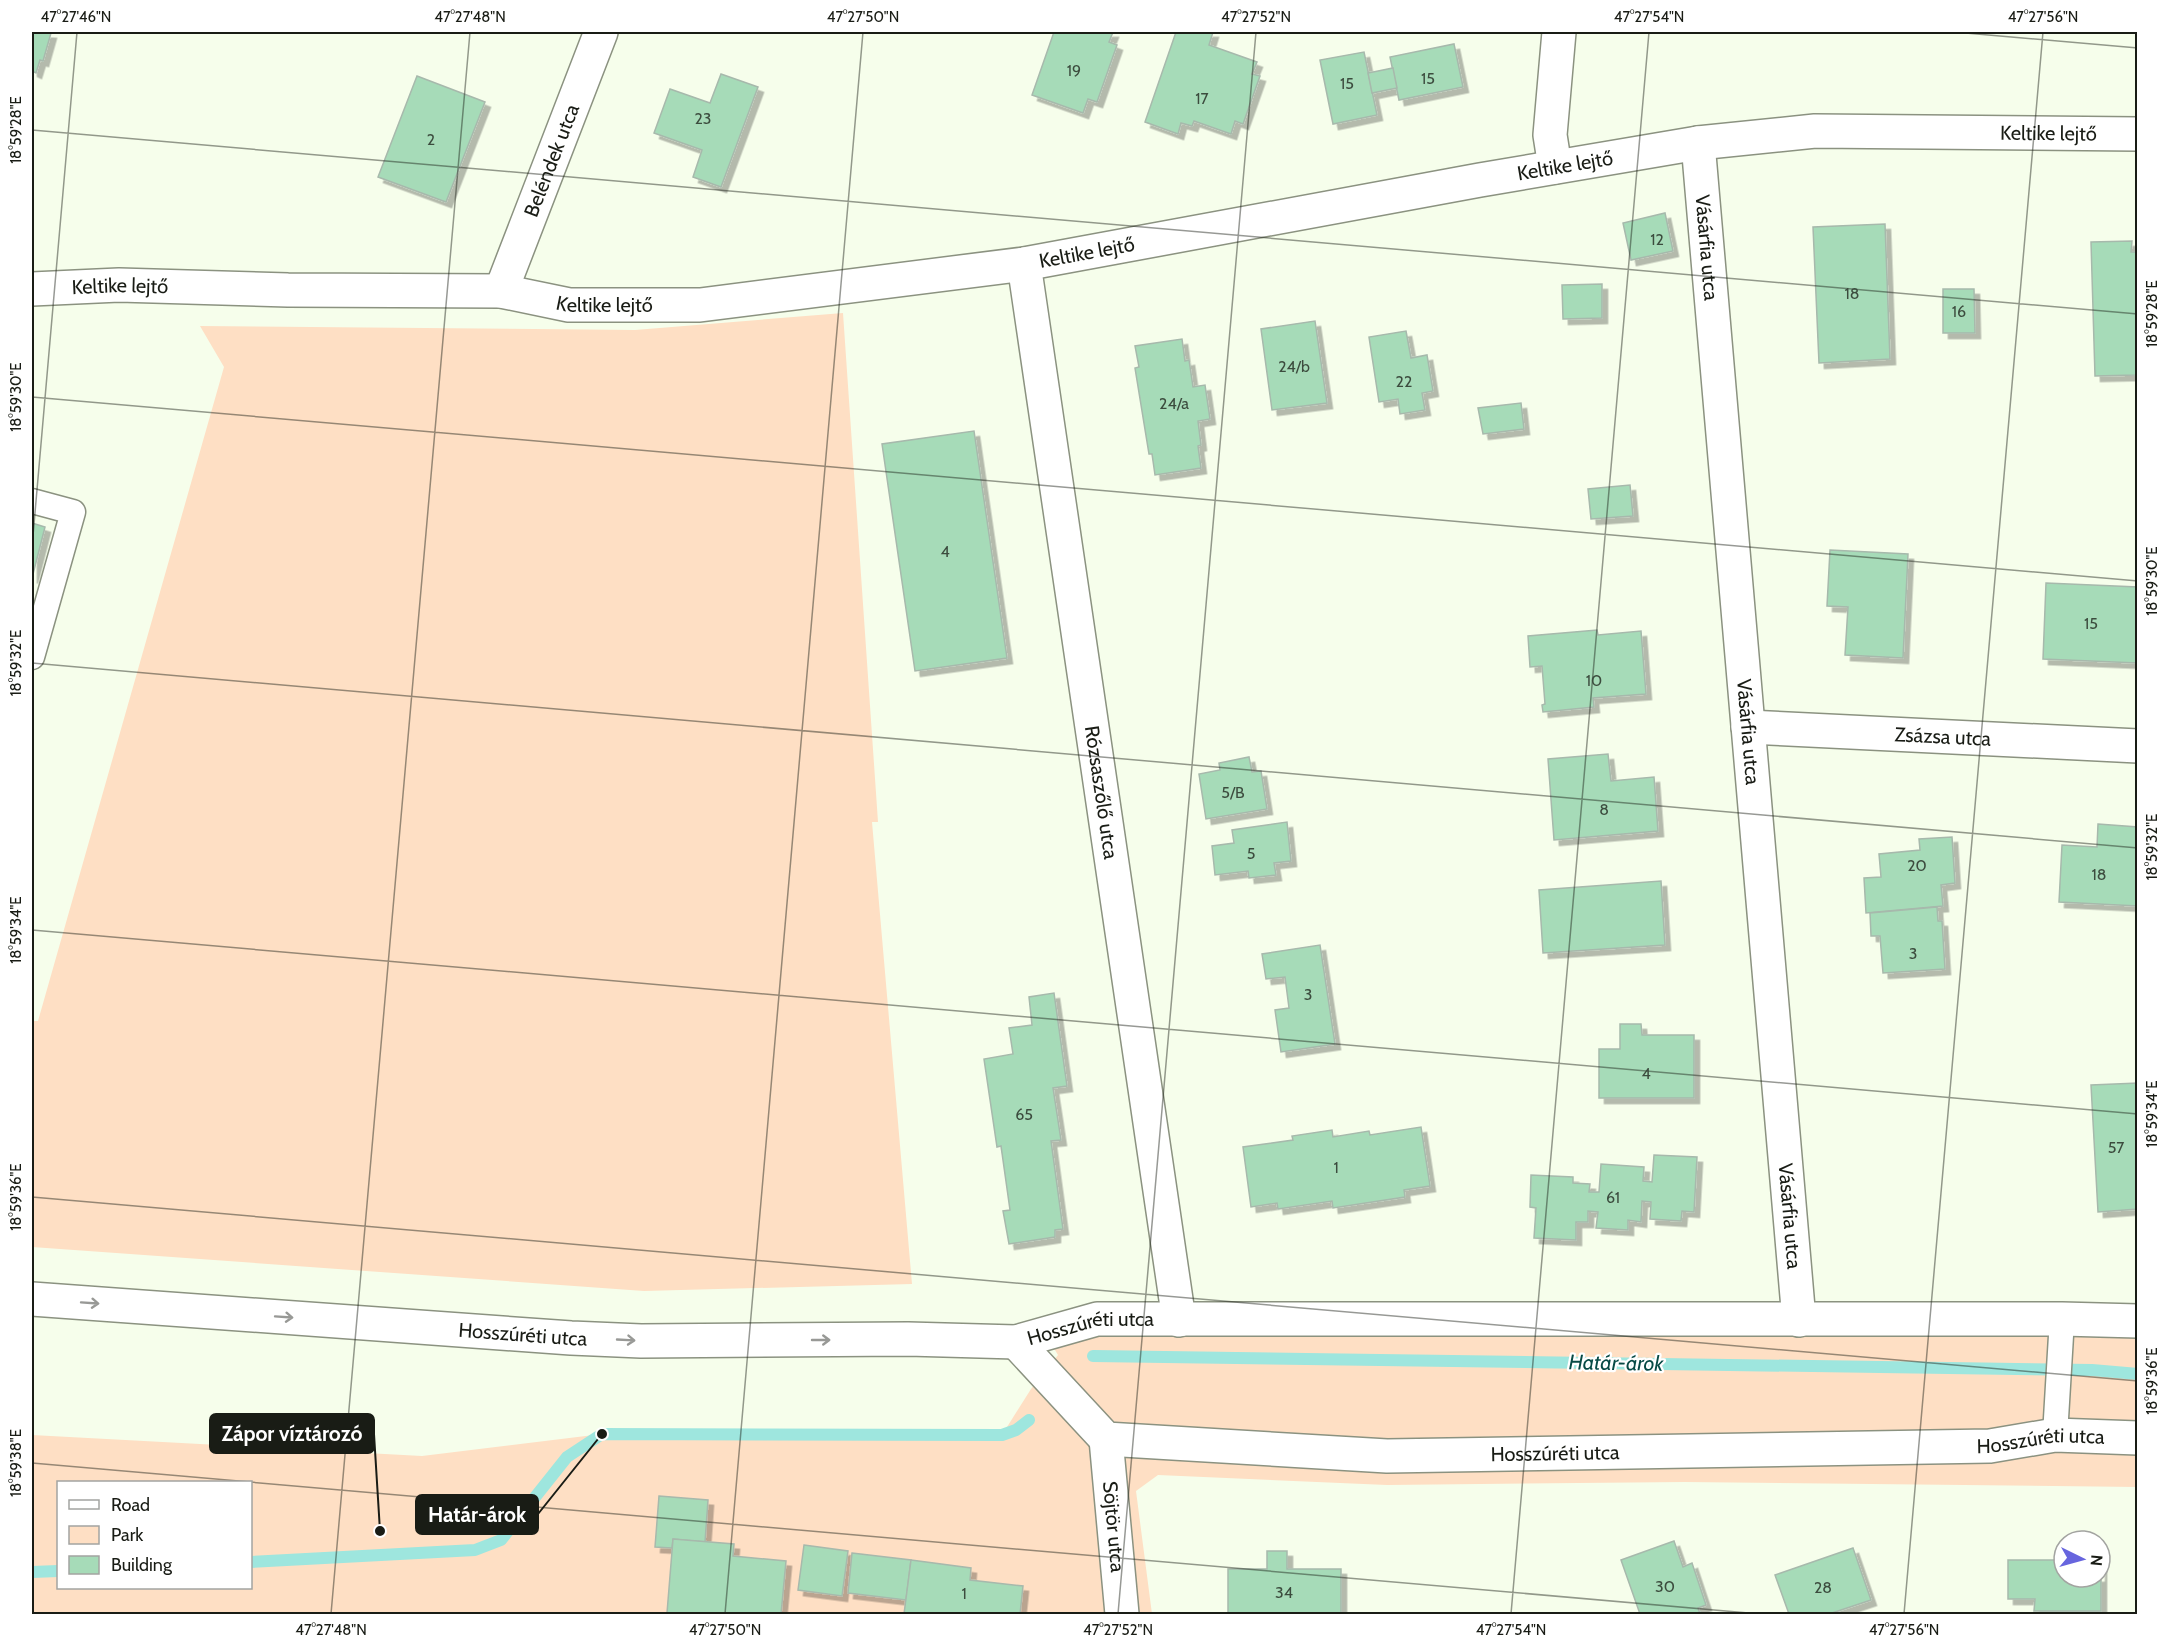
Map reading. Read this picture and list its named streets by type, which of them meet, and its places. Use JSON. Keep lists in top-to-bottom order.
{
  "streets": {
    "street": [
      "Keltike lejtő",
      "Beléndek utca",
      "Vásárfia utca",
      "Zsázsa utca",
      "Rózsaszőlő utca",
      "Hosszúréti utca",
      "Söjtör utca"
    ]
  },
  "crossings": [
    ["Keltike lejtő", "Beléndek utca"],
    ["Keltike lejtő", "Vásárfia utca"],
    ["Keltike lejtő", "Rózsaszőlő utca"],
    ["Vásárfia utca", "Zsázsa utca"],
    ["Vásárfia utca", "Hosszúréti utca"],
    ["Rózsaszőlő utca", "Hosszúréti utca"],
    ["Hosszúréti utca", "Söjtör utca"]
  ],
  "water": ["Határ-árok"],
  "places": ["Határ-árok", "Zápor víztározó"],
  "house_numbers": [
    "19",
    "15",
    "15",
    "17",
    "23",
    "2",
    "12",
    "18",
    "16",
    "24/b",
    "22",
    "24/a",
    "4",
    "15",
    "10",
    "5/B",
    "8",
    "5",
    "20",
    "18",
    "3",
    "3",
    "4",
    "65",
    "57",
    "1",
    "61",
    "30",
    "28",
    "34",
    "1"
  ],
  "legend": ["Road", "Park", "Building"],
  "north": "right",
  "coordinates": [
    "47°27'46\"N",
    "47°27'48\"N",
    "47°27'50\"N",
    "47°27'52\"N",
    "47°27'54\"N",
    "47°27'56\"N",
    "18°59'28\"E",
    "18°59'30\"E",
    "18°59'32\"E",
    "18°59'34\"E",
    "18°59'36\"E",
    "18°59'38\"E"
  ]
}
